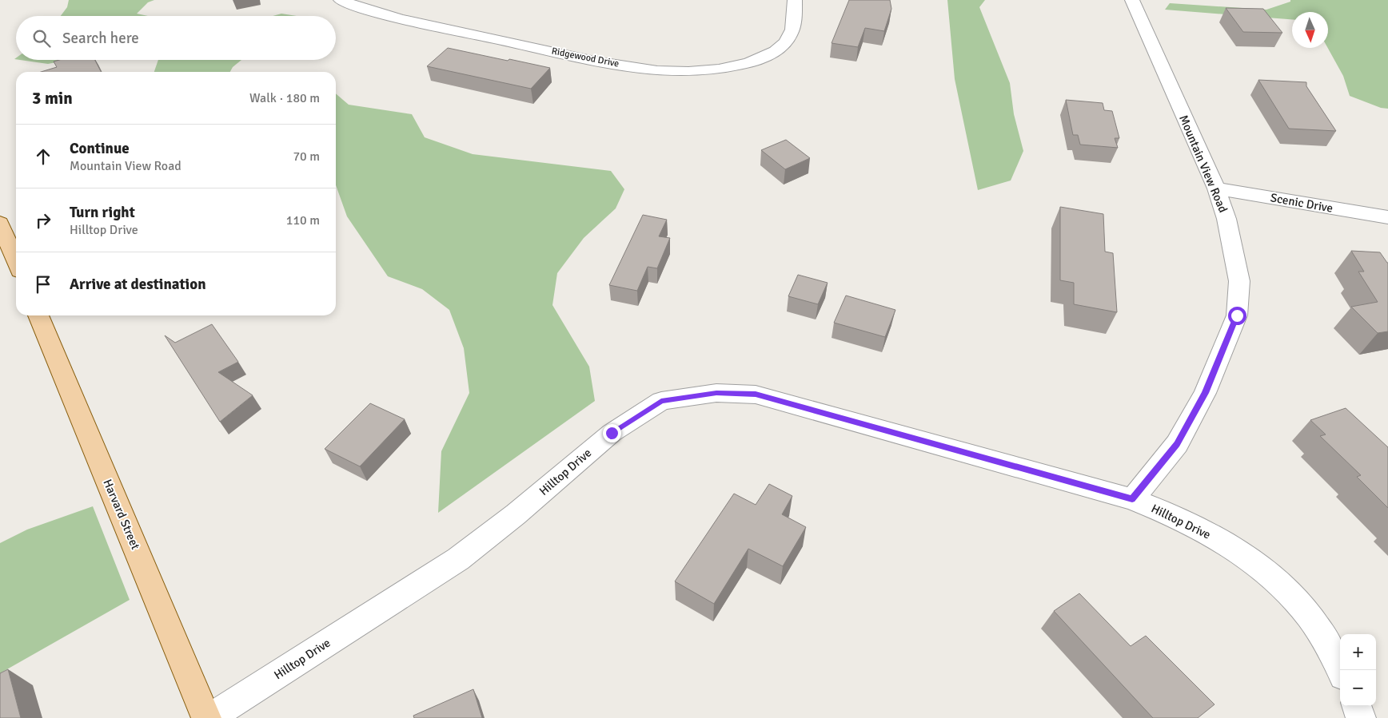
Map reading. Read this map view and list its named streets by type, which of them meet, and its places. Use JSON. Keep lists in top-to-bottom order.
{
  "streets": {
    "main road": ["Harvard Street"],
    "street": [
      "Ridgewood Drive",
      "Mountain View Road",
      "Scenic Drive",
      "Hilltop Drive"
    ]
  },
  "crossings": [
    ["Mountain View Road", "Scenic Drive"],
    ["Mountain View Road", "Hilltop Drive"]
  ],
  "north": "bottom",
  "page": {
    "search": "Search here",
    "heading": ["3 min", "Walk · 180 m"],
    "list": [
      ["Continue", "Mountain View Road", "70 m"],
      ["Turn right", "Hilltop Drive", "110 m"],
      "Arrive at destination"
    ],
    "map_buttons": ["+", "−"]
  }
}
